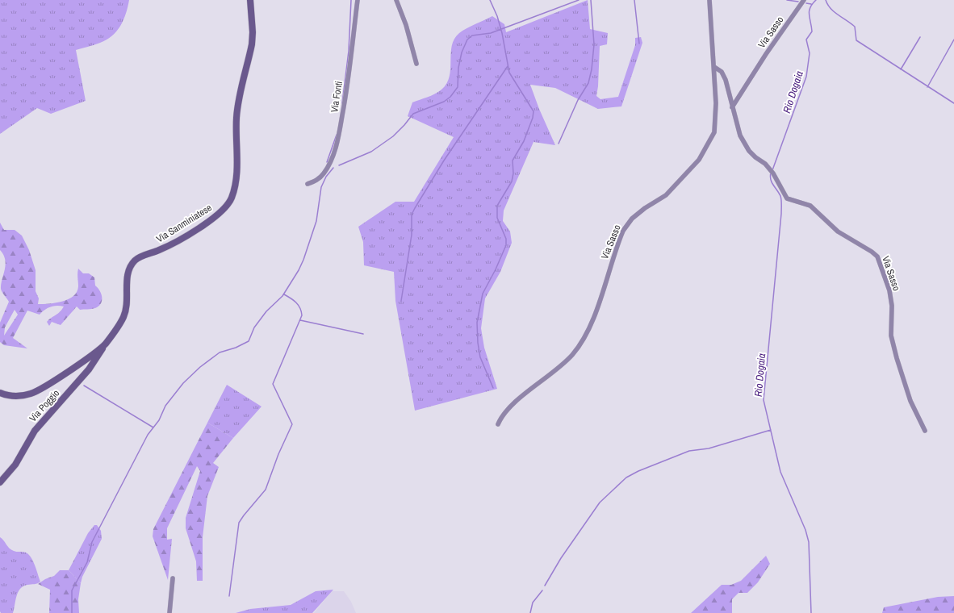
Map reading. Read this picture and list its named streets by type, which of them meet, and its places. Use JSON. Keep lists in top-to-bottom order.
{
  "streets": {
    "main road": ["Via Sanminiatese", "Via Poggio"],
    "street": ["Via Sasso", "Via Fonti"]
  },
  "crossings": [
    ["Via Sanminiatese", "Via Poggio"]
  ],
  "water": ["Rio Dogaia"]
}
